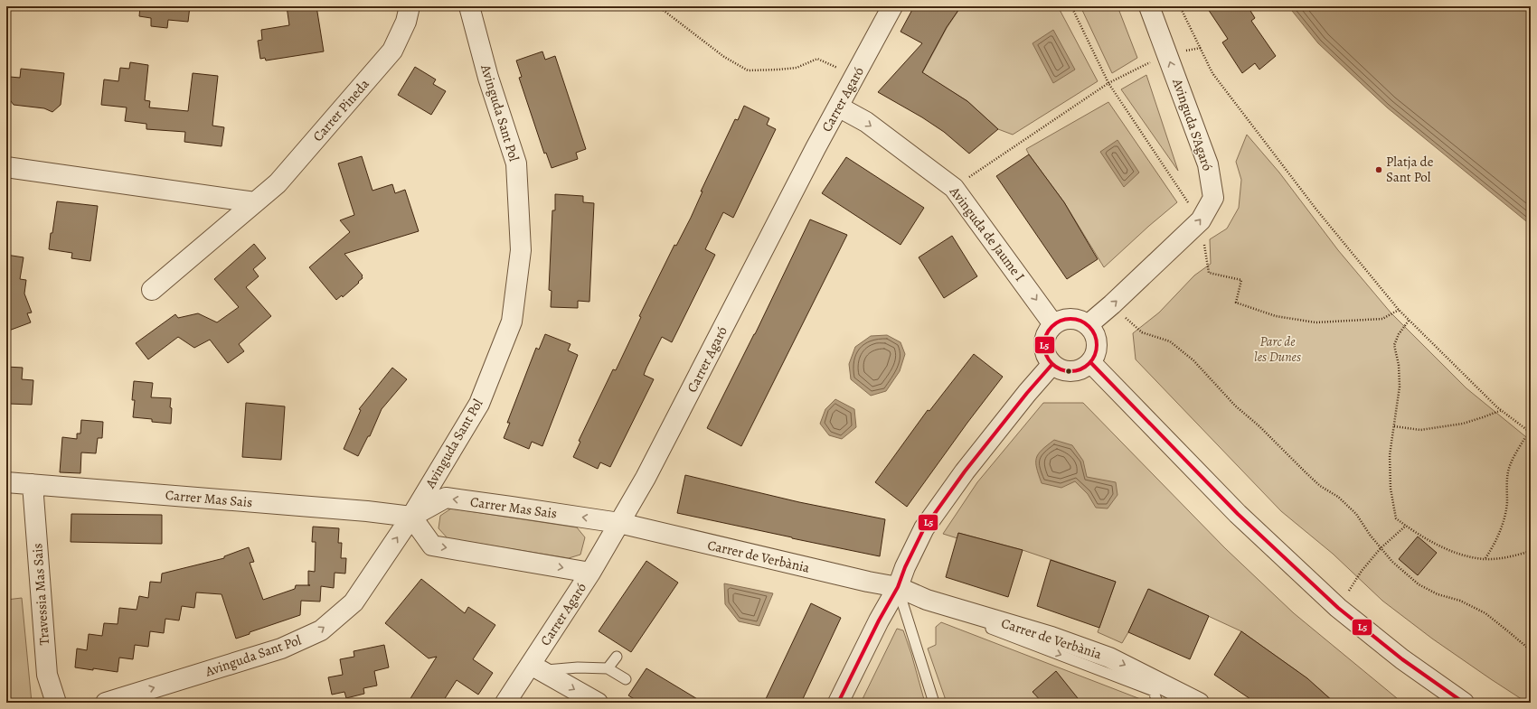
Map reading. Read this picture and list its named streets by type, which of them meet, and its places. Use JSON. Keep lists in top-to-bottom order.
{
  "streets": {
    "street": [
      "Carrer Agaró",
      "Carrer Pineda",
      "Avinguda Sant Pol",
      "Avinguda S'Agaró",
      "Avinguda de Jaume I",
      "Carrer Mas Sais",
      "Carrer de Verbània",
      "Travessia Mas Sais"
    ]
  },
  "crossings": [
    ["Carrer Agaró", "Avinguda de Jaume I"],
    ["Carrer Agaró", "Carrer Mas Sais"],
    ["Carrer Agaró", "Carrer de Verbània"],
    ["Avinguda Sant Pol", "Carrer Mas Sais"],
    ["Avinguda S'Agaró", "Avinguda de Jaume I"],
    ["Carrer Mas Sais", "Carrer de Verbània"],
    ["Carrer Mas Sais", "Travessia Mas Sais"]
  ],
  "one_way": [
    "Avinguda Sant Pol",
    "Avinguda S'Agaró",
    "Avinguda de Jaume I",
    "Carrer de Verbània"
  ],
  "parks": ["Parc de les Dunes"],
  "places": ["Platja de Sant Pol"],
  "lines": ["transit line L5"]
}
